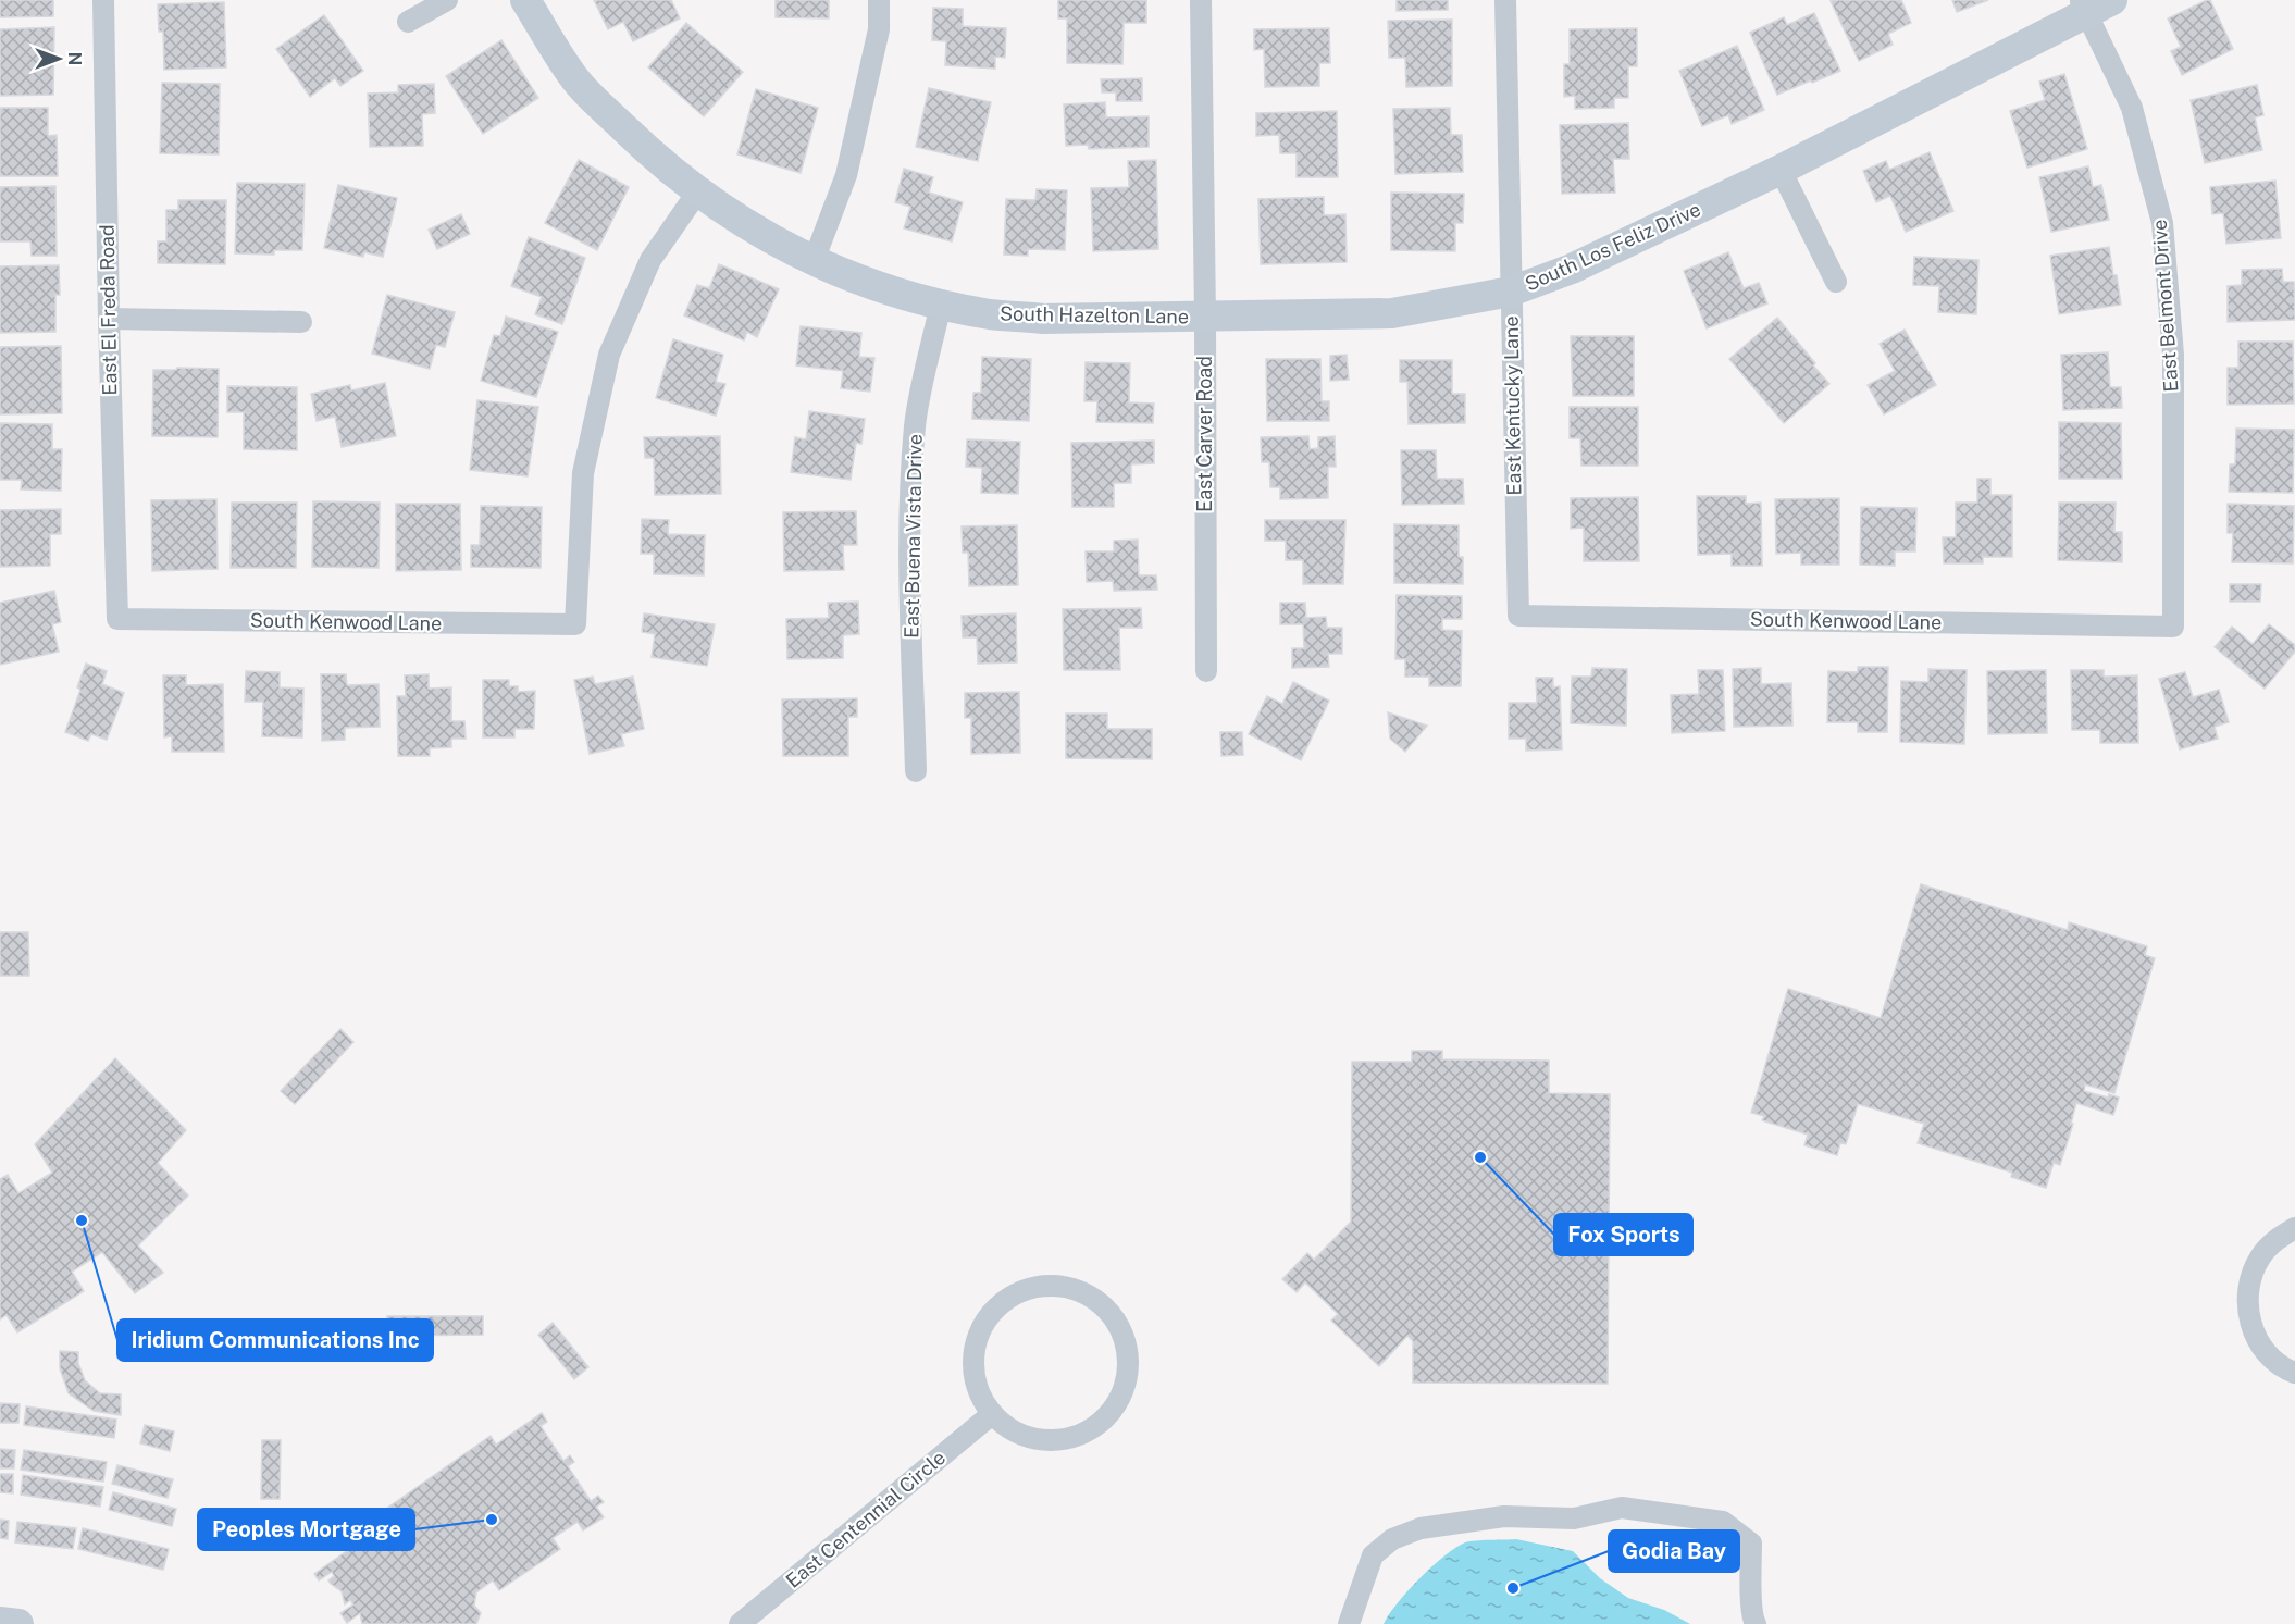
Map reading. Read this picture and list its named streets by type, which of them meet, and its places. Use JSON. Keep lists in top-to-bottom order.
{
  "streets": {
    "street": [
      "South Los Feliz Drive",
      "East Belmont Drive",
      "East El Freda Road",
      "South Hazelton Lane",
      "East Kentucky Lane",
      "East Carver Road",
      "East Buena Vista Drive",
      "South Kenwood Lane",
      "East Centennial Circle"
    ]
  },
  "crossings": [
    ["South Los Feliz Drive", "East Belmont Drive"],
    ["South Los Feliz Drive", "South Hazelton Lane"],
    ["South Los Feliz Drive", "East Kentucky Lane"],
    ["South Los Feliz Drive", "East Carver Road"],
    ["East Belmont Drive", "South Kenwood Lane"],
    ["East El Freda Road", "South Kenwood Lane"],
    ["South Hazelton Lane", "East Carver Road"],
    ["South Hazelton Lane", "East Buena Vista Drive"],
    ["South Hazelton Lane", "South Kenwood Lane"],
    ["East Kentucky Lane", "South Kenwood Lane"]
  ],
  "places": [
    "Fox Sports",
    "Iridium Communications Inc",
    "Peoples Mortgage",
    "Godia Bay"
  ],
  "north": "right"
}
